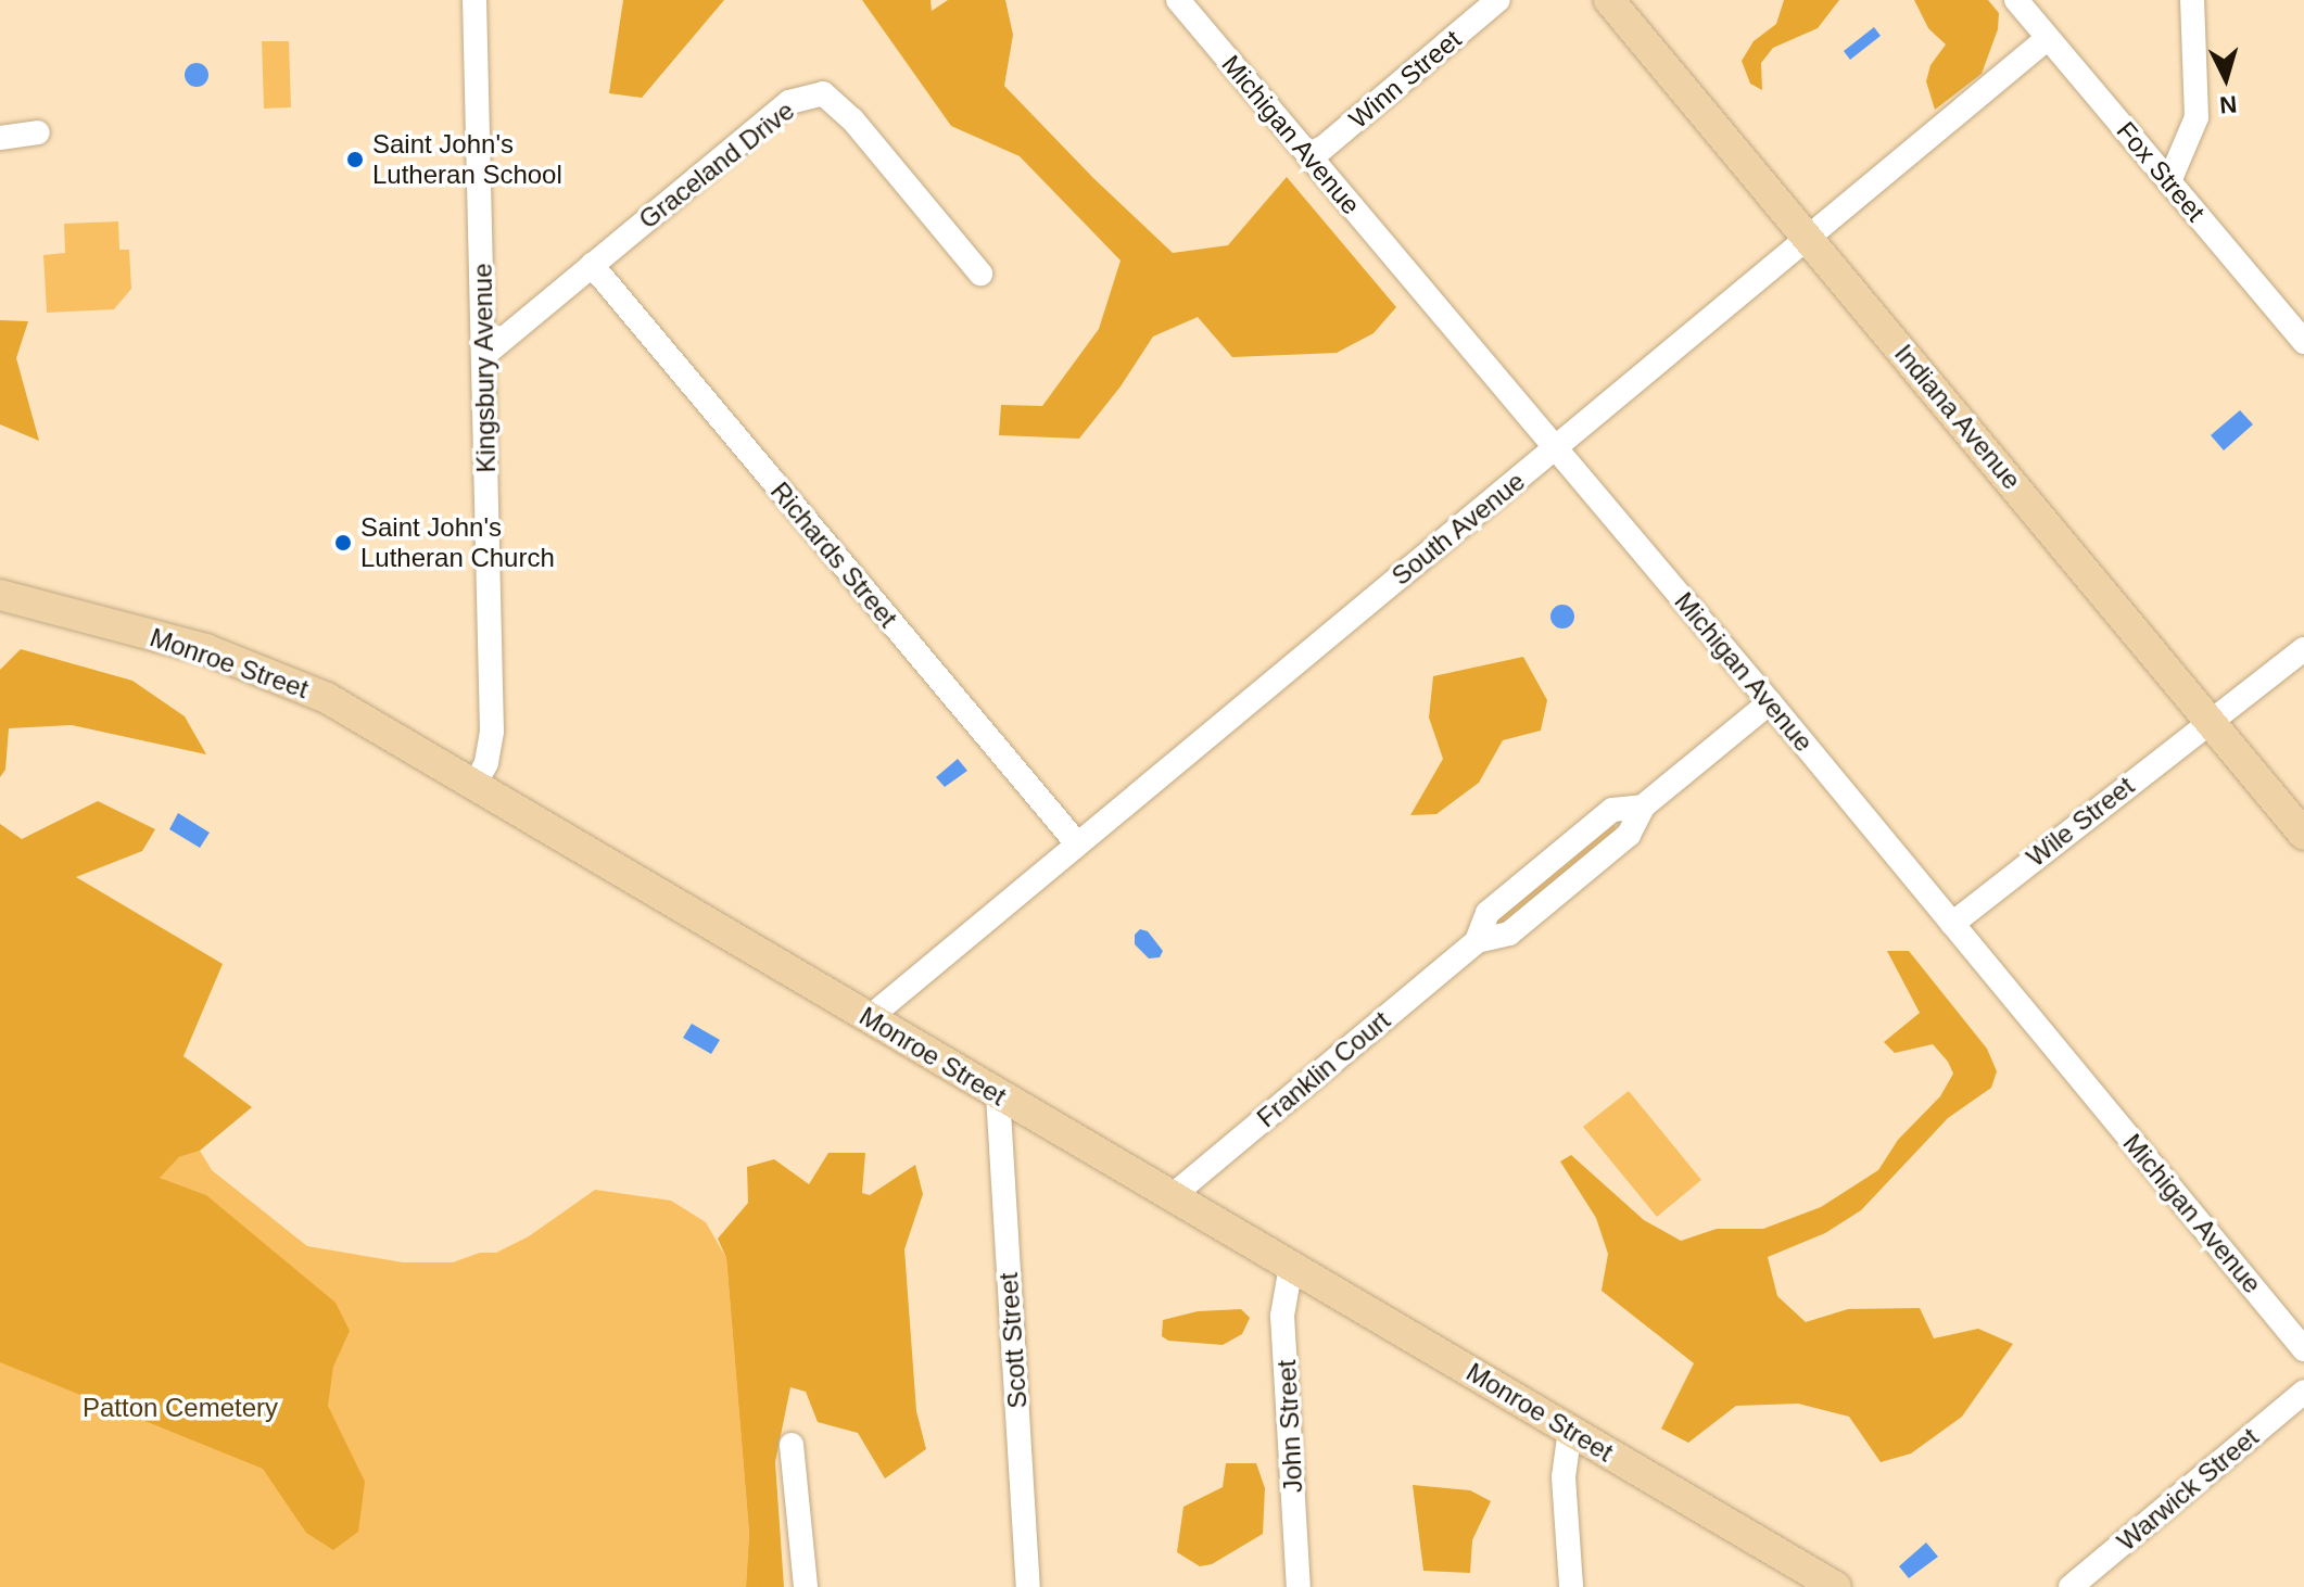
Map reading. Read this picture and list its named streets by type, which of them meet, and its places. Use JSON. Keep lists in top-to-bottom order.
{
  "streets": {
    "main road": ["Indiana Avenue", "Monroe Street"],
    "street": [
      "Winn Street",
      "Michigan Avenue",
      "Graceland Drive",
      "Fox Street",
      "Kingsbury Avenue",
      "South Avenue",
      "Richards Street",
      "Wile Street",
      "Franklin Court",
      "Scott Street",
      "John Street",
      "Warwick Street"
    ]
  },
  "crossings": [
    ["Winn Street", "Michigan Avenue"],
    ["Michigan Avenue", "South Avenue"],
    ["Michigan Avenue", "Wile Street"],
    ["Michigan Avenue", "Franklin Court"],
    ["Graceland Drive", "Richards Street"],
    ["Fox Street", "South Avenue"],
    ["Kingsbury Avenue", "Monroe Street"],
    ["Indiana Avenue", "South Avenue"],
    ["Indiana Avenue", "Wile Street"],
    ["South Avenue", "Richards Street"],
    ["South Avenue", "Monroe Street"],
    ["Monroe Street", "Franklin Court"],
    ["Monroe Street", "Scott Street"],
    ["Monroe Street", "John Street"]
  ],
  "parks": ["Patton Cemetery"],
  "places": ["Saint John's Lutheran School", "Saint John's Lutheran Church"],
  "north": "bottom"
}
